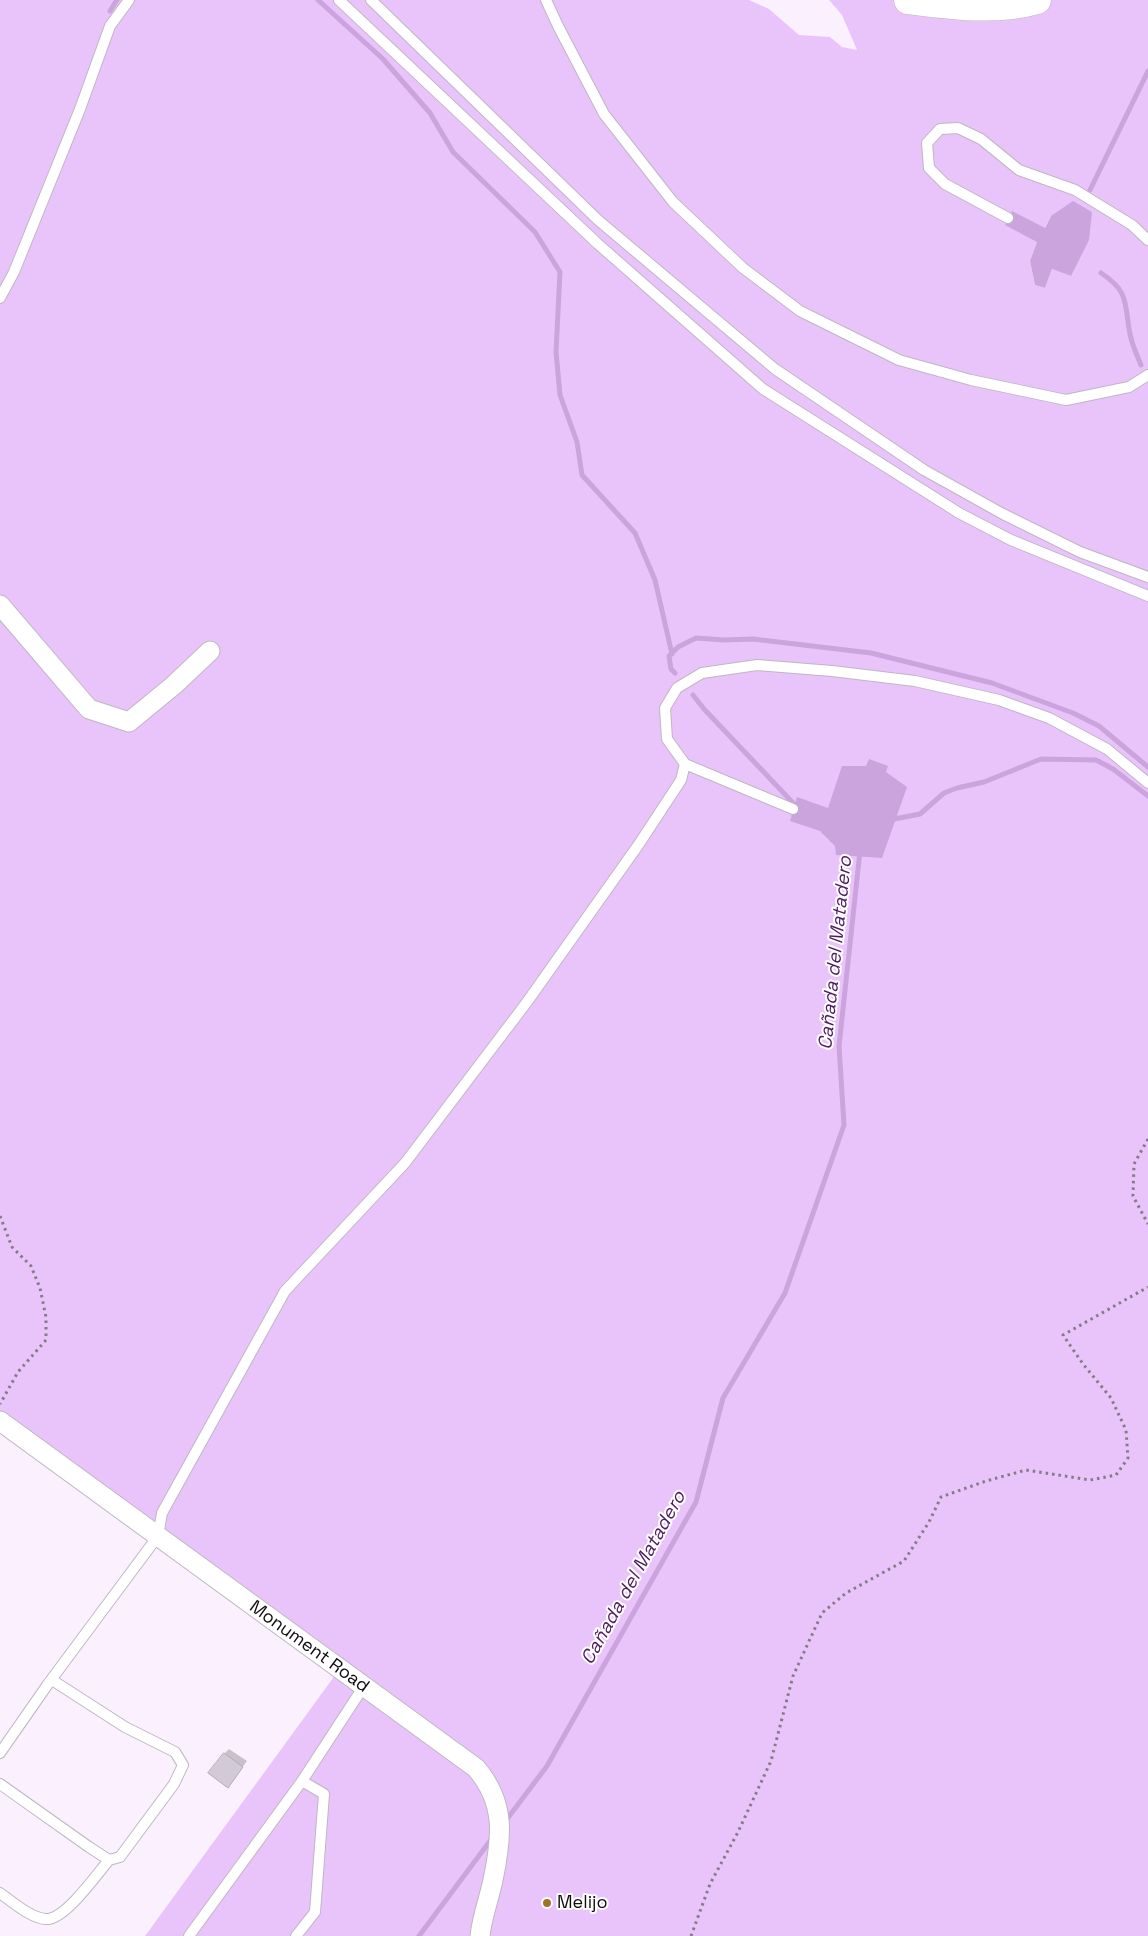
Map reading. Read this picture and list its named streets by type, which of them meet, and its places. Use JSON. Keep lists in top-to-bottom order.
{
  "streets": {
    "street": ["Monument Road"]
  },
  "water": ["Cañada del Matadero"],
  "places": ["Melijo"]
}
